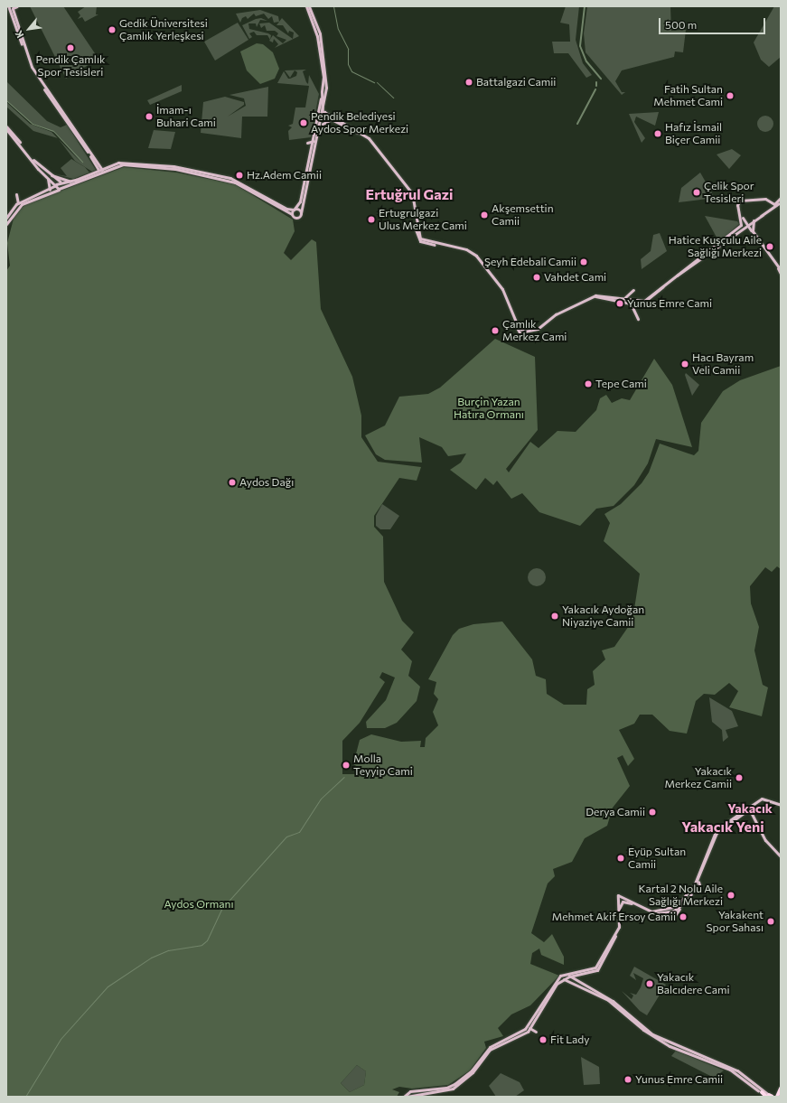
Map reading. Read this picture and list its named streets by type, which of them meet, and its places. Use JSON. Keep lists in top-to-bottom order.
{
  "districts": ["Ertuğrul Gazi", "Yakacık", "Yakacık Yeni"],
  "parks": ["Burçin Yazan Hatıra Ormanı", "Aydos Ormanı"],
  "places": [
    "Gedik Üniversitesi Çamlık Yerleşkesi",
    "Pendik Çamlık Spor Tesisleri",
    "Battalgazi Camii",
    "Fatih Sultan Mehmet Cami",
    "İmam-ı Buhari Cami",
    "Pendik Belediyesi Aydos Spor Merkezi",
    "Hafız İsmail Biçer Camii",
    "Hz.Adem Camii",
    "Çelik Spor Tesisleri",
    "Akşemsettin Camii",
    "Ertugrulgazi Ulus Merkez Cami",
    "Hatice Kuşçulu Aile Sağlığı Merkezi",
    "Şeyh Edebali Camii",
    "Vahdet Cami",
    "Yunus Emre Cami",
    "Çamlık Merkez Cami",
    "Hacı Bayram Veli Camii",
    "Tepe Cami",
    "Aydos Dağı",
    "Yakacık Aydoğan Niyaziye Camii",
    "Molla Teyyip Cami",
    "Yakacık Merkez Camii",
    "Derya Camii",
    "Eyüp Sultan Camii",
    "Kartal 2 Nolu Aile Sağlığı Merkezi",
    "Mehmet Akif Ersoy Camii",
    "Yakakent Spor Sahası",
    "Yakacık Balcıdere Cami",
    "Fit Lady",
    "Yunus Emre Camii"
  ],
  "scale_bar": "500 m",
  "north": "bottom left"
}
